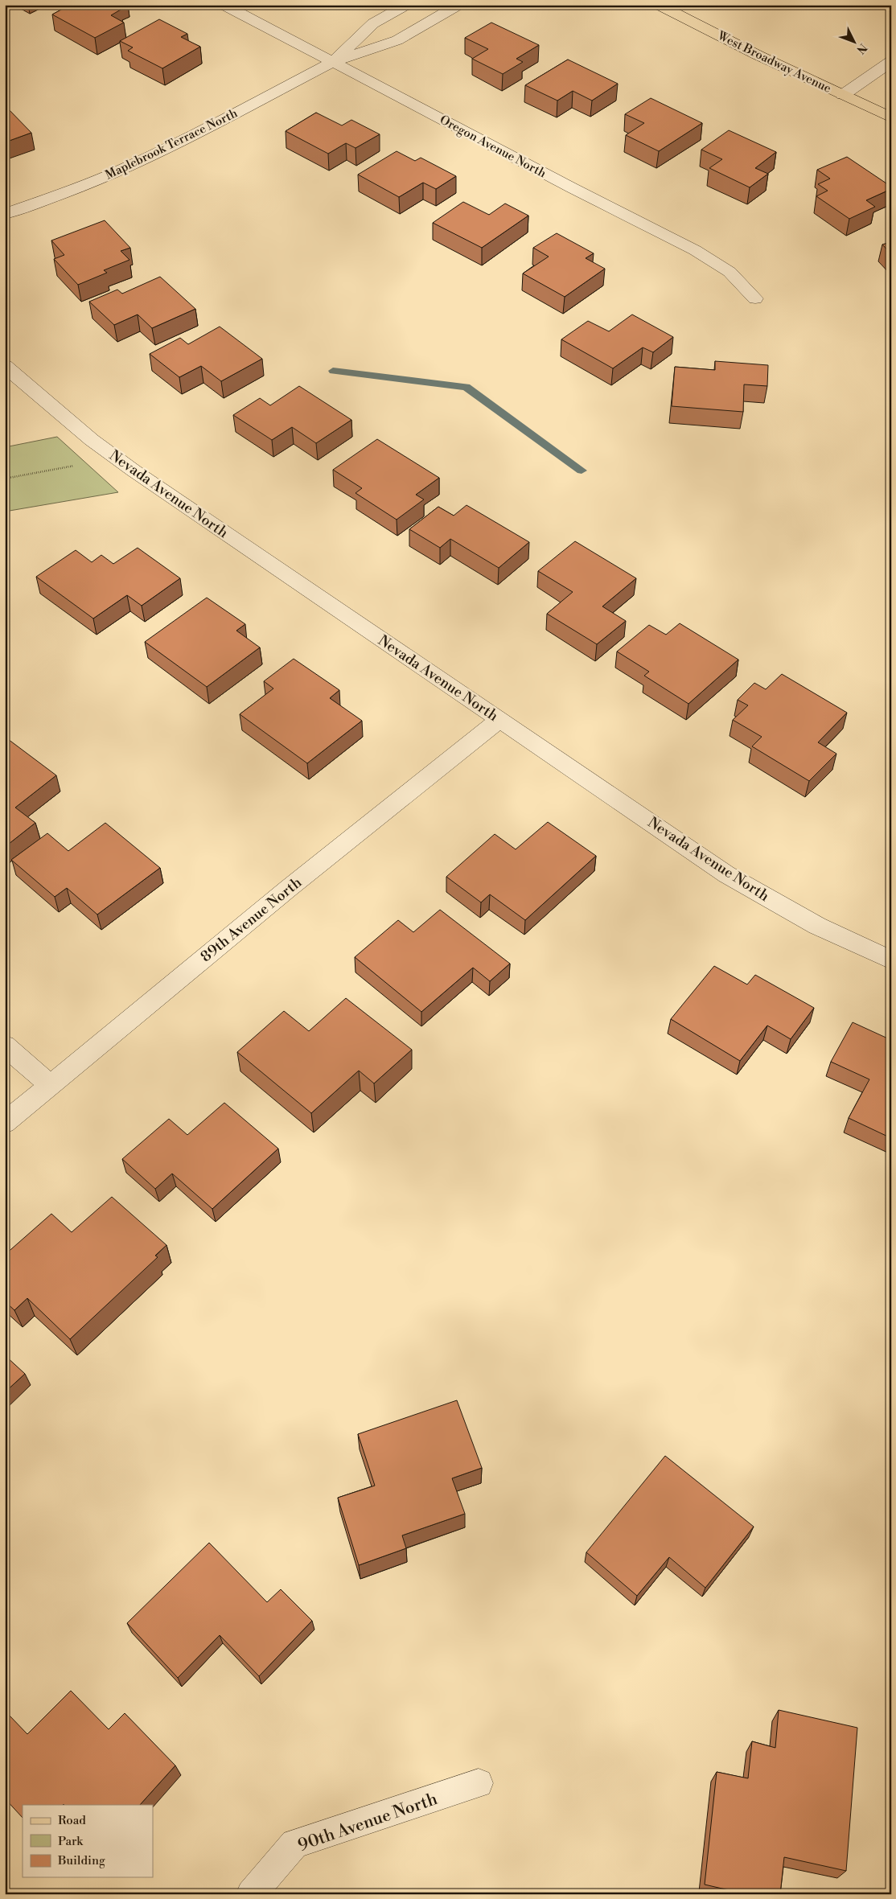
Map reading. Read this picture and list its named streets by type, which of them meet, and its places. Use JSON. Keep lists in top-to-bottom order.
{
  "streets": {
    "main road": ["West Broadway Avenue"],
    "street": [
      "Maplebrook Terrace North",
      "Oregon Avenue North",
      "Nevada Avenue North",
      "89th Avenue North",
      "90th Avenue North"
    ]
  },
  "crossings": [
    ["Maplebrook Terrace North", "Oregon Avenue North"],
    ["Nevada Avenue North", "89th Avenue North"]
  ],
  "legend": ["Road", "Park", "Building"],
  "north": "bottom right"
}
